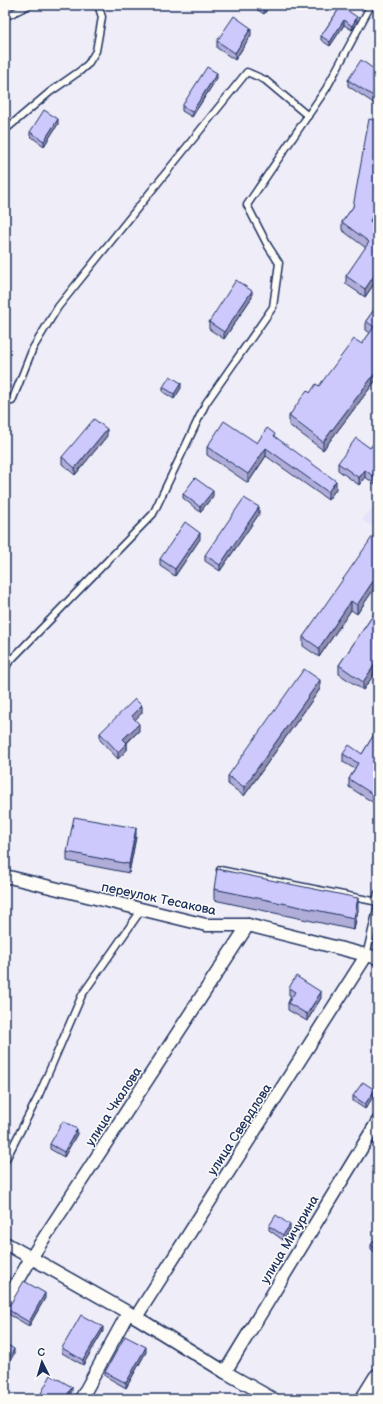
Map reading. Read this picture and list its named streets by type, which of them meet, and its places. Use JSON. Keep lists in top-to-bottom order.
{
  "streets": {
    "street": [
      "переулок Тесакова",
      "улица Чкалова",
      "улица Свердлова",
      "улица Мичурина"
    ]
  },
  "crossings": [
    ["переулок Тесакова", "улица Чкалова"],
    ["переулок Тесакова", "улица Свердлова"]
  ],
  "north": "top"
}
